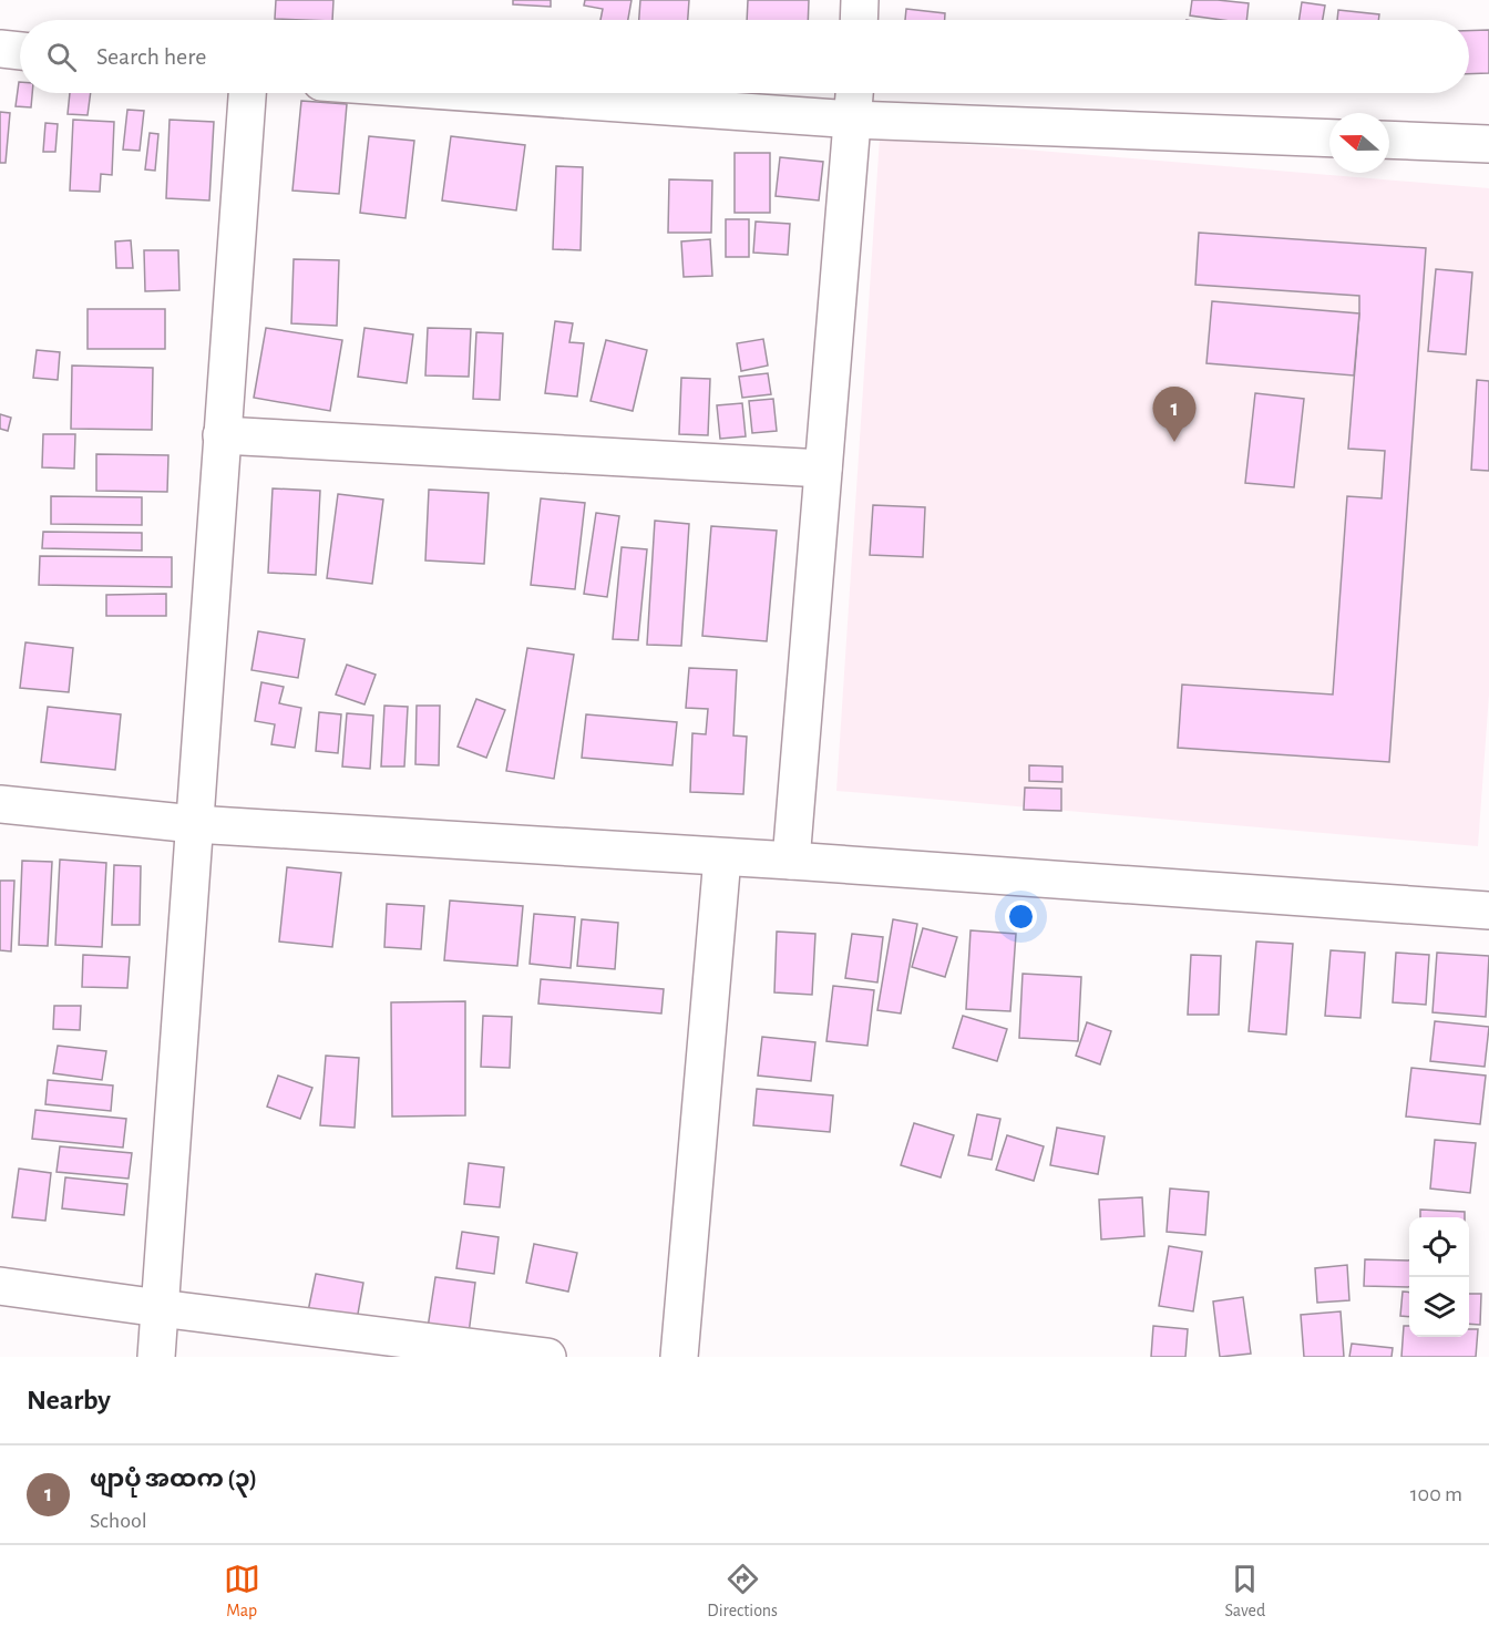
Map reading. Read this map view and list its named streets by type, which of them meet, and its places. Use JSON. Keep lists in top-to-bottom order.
{
  "north": "left",
  "page": {
    "search": "Search here",
    "pins": "1",
    "heading": "Nearby",
    "list": [
      {
        "mark": "1",
        "name": "ဖျာပုံ အထက (၃)",
        "note": "School",
        "value": "100 m"
      }
    ],
    "nav": ["Map", "Directions", "Saved"]
  }
}
